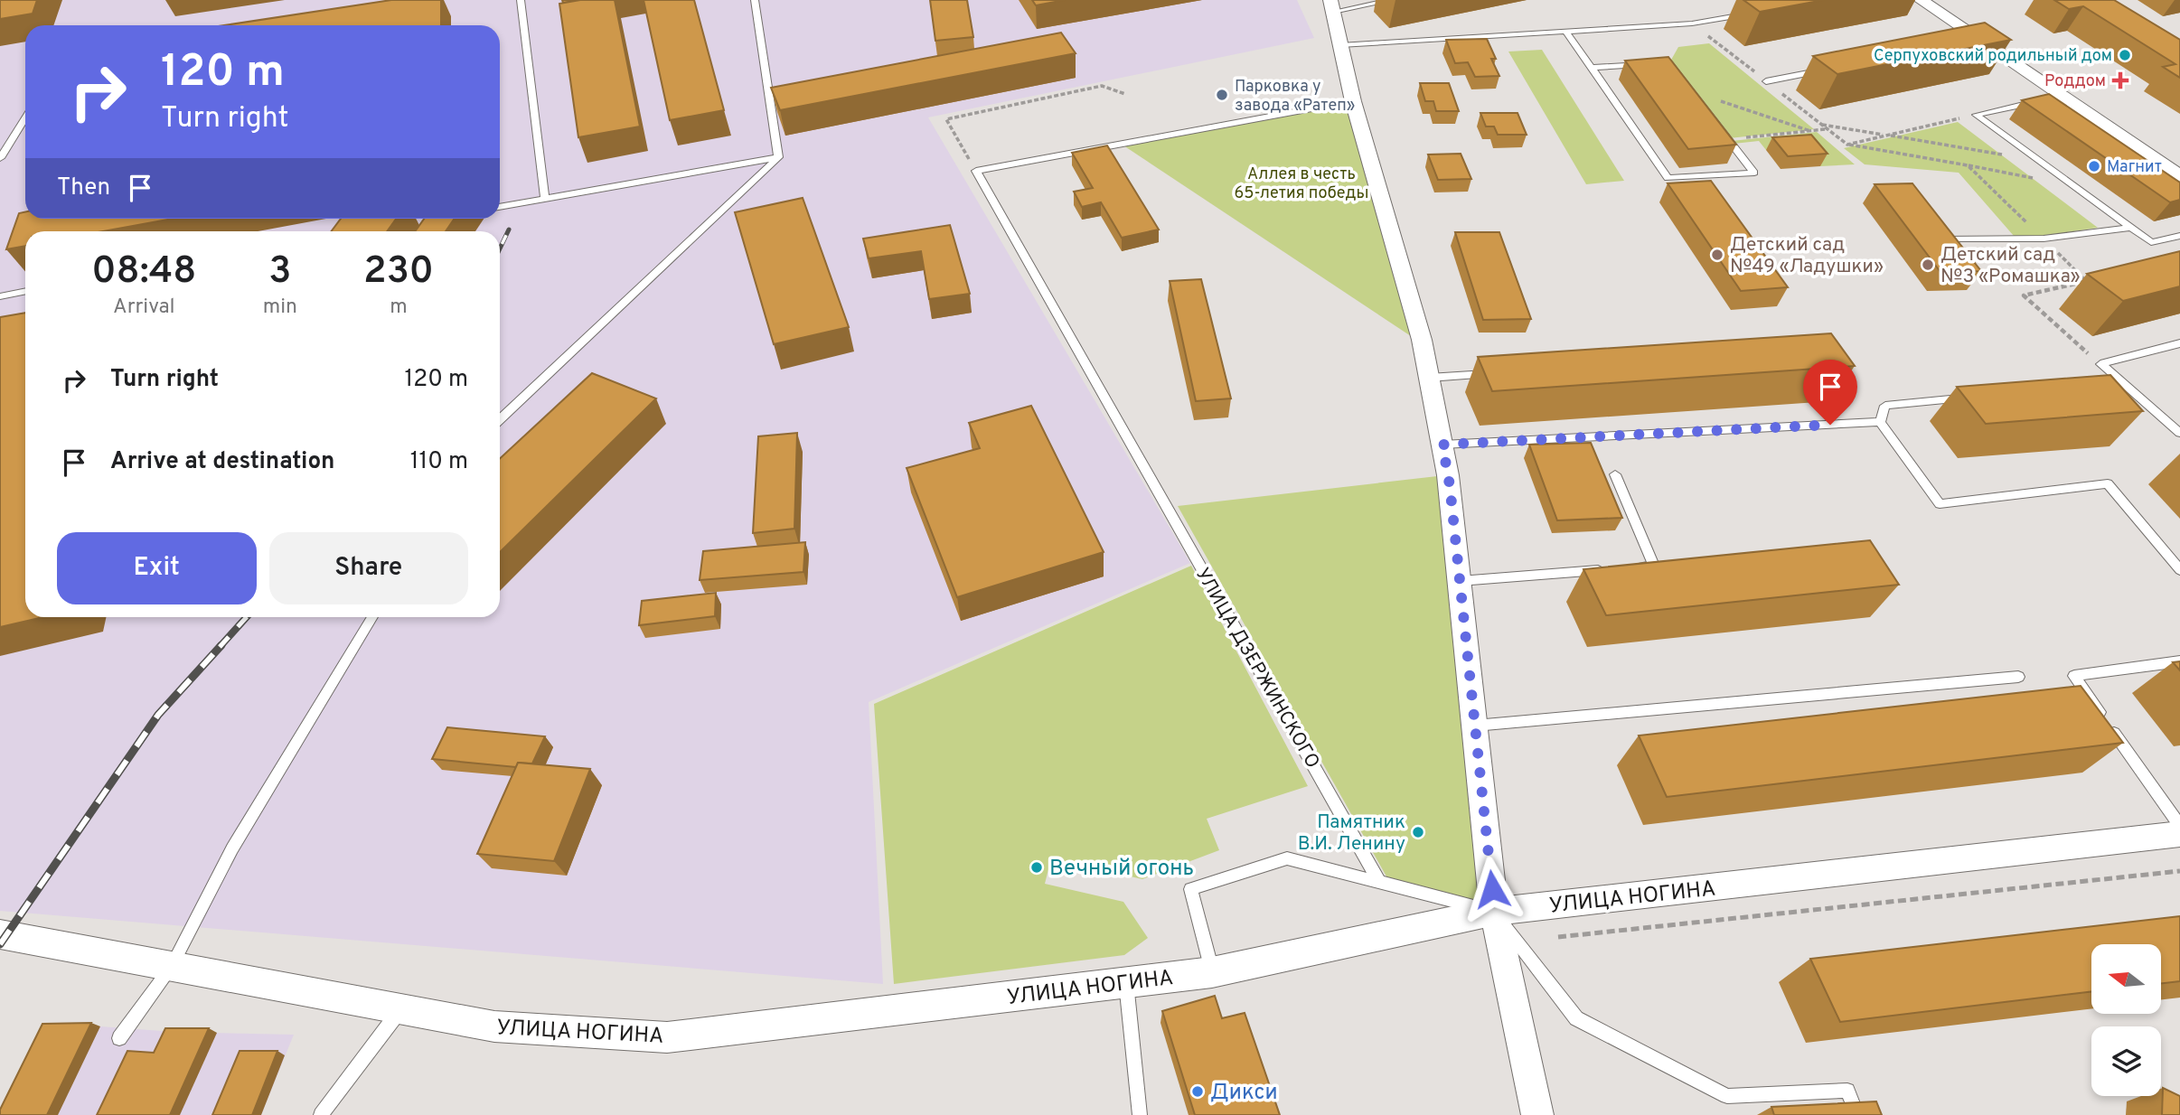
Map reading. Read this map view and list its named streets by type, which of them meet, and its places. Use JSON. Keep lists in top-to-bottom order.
{
  "streets": {
    "street": ["УЛИЦА НОГИНА"],
    "lane": ["УЛИЦА ДЗЕРЖИНСКОГО"]
  },
  "parks": ["Аллея в честь 65-летия победы"],
  "places": {
    "other": [
      "Серпуховский родильный дом",
      "Парковка у завода «Ратеп»",
      "Магнит",
      "Детский сад №49 «Ладушки»",
      "Детский сад №3 «Ромашка»",
      "Памятник В.И. Ленину",
      "Вечный огонь",
      "Дикси"
    ],
    "health": ["Роддом"]
  },
  "north": "left",
  "page": {
    "turn": ["120 m", "Turn right"],
    "then": "Then",
    "eta": [
      "08:48",
      "Arrival",
      "3",
      "min",
      "230",
      "m"
    ],
    "list": [
      {
        "name": "Turn right",
        "value": "120 m"
      },
      {
        "name": "Arrive at destination",
        "value": "110 m"
      }
    ],
    "buttons": ["Exit", "Share"]
  }
}
